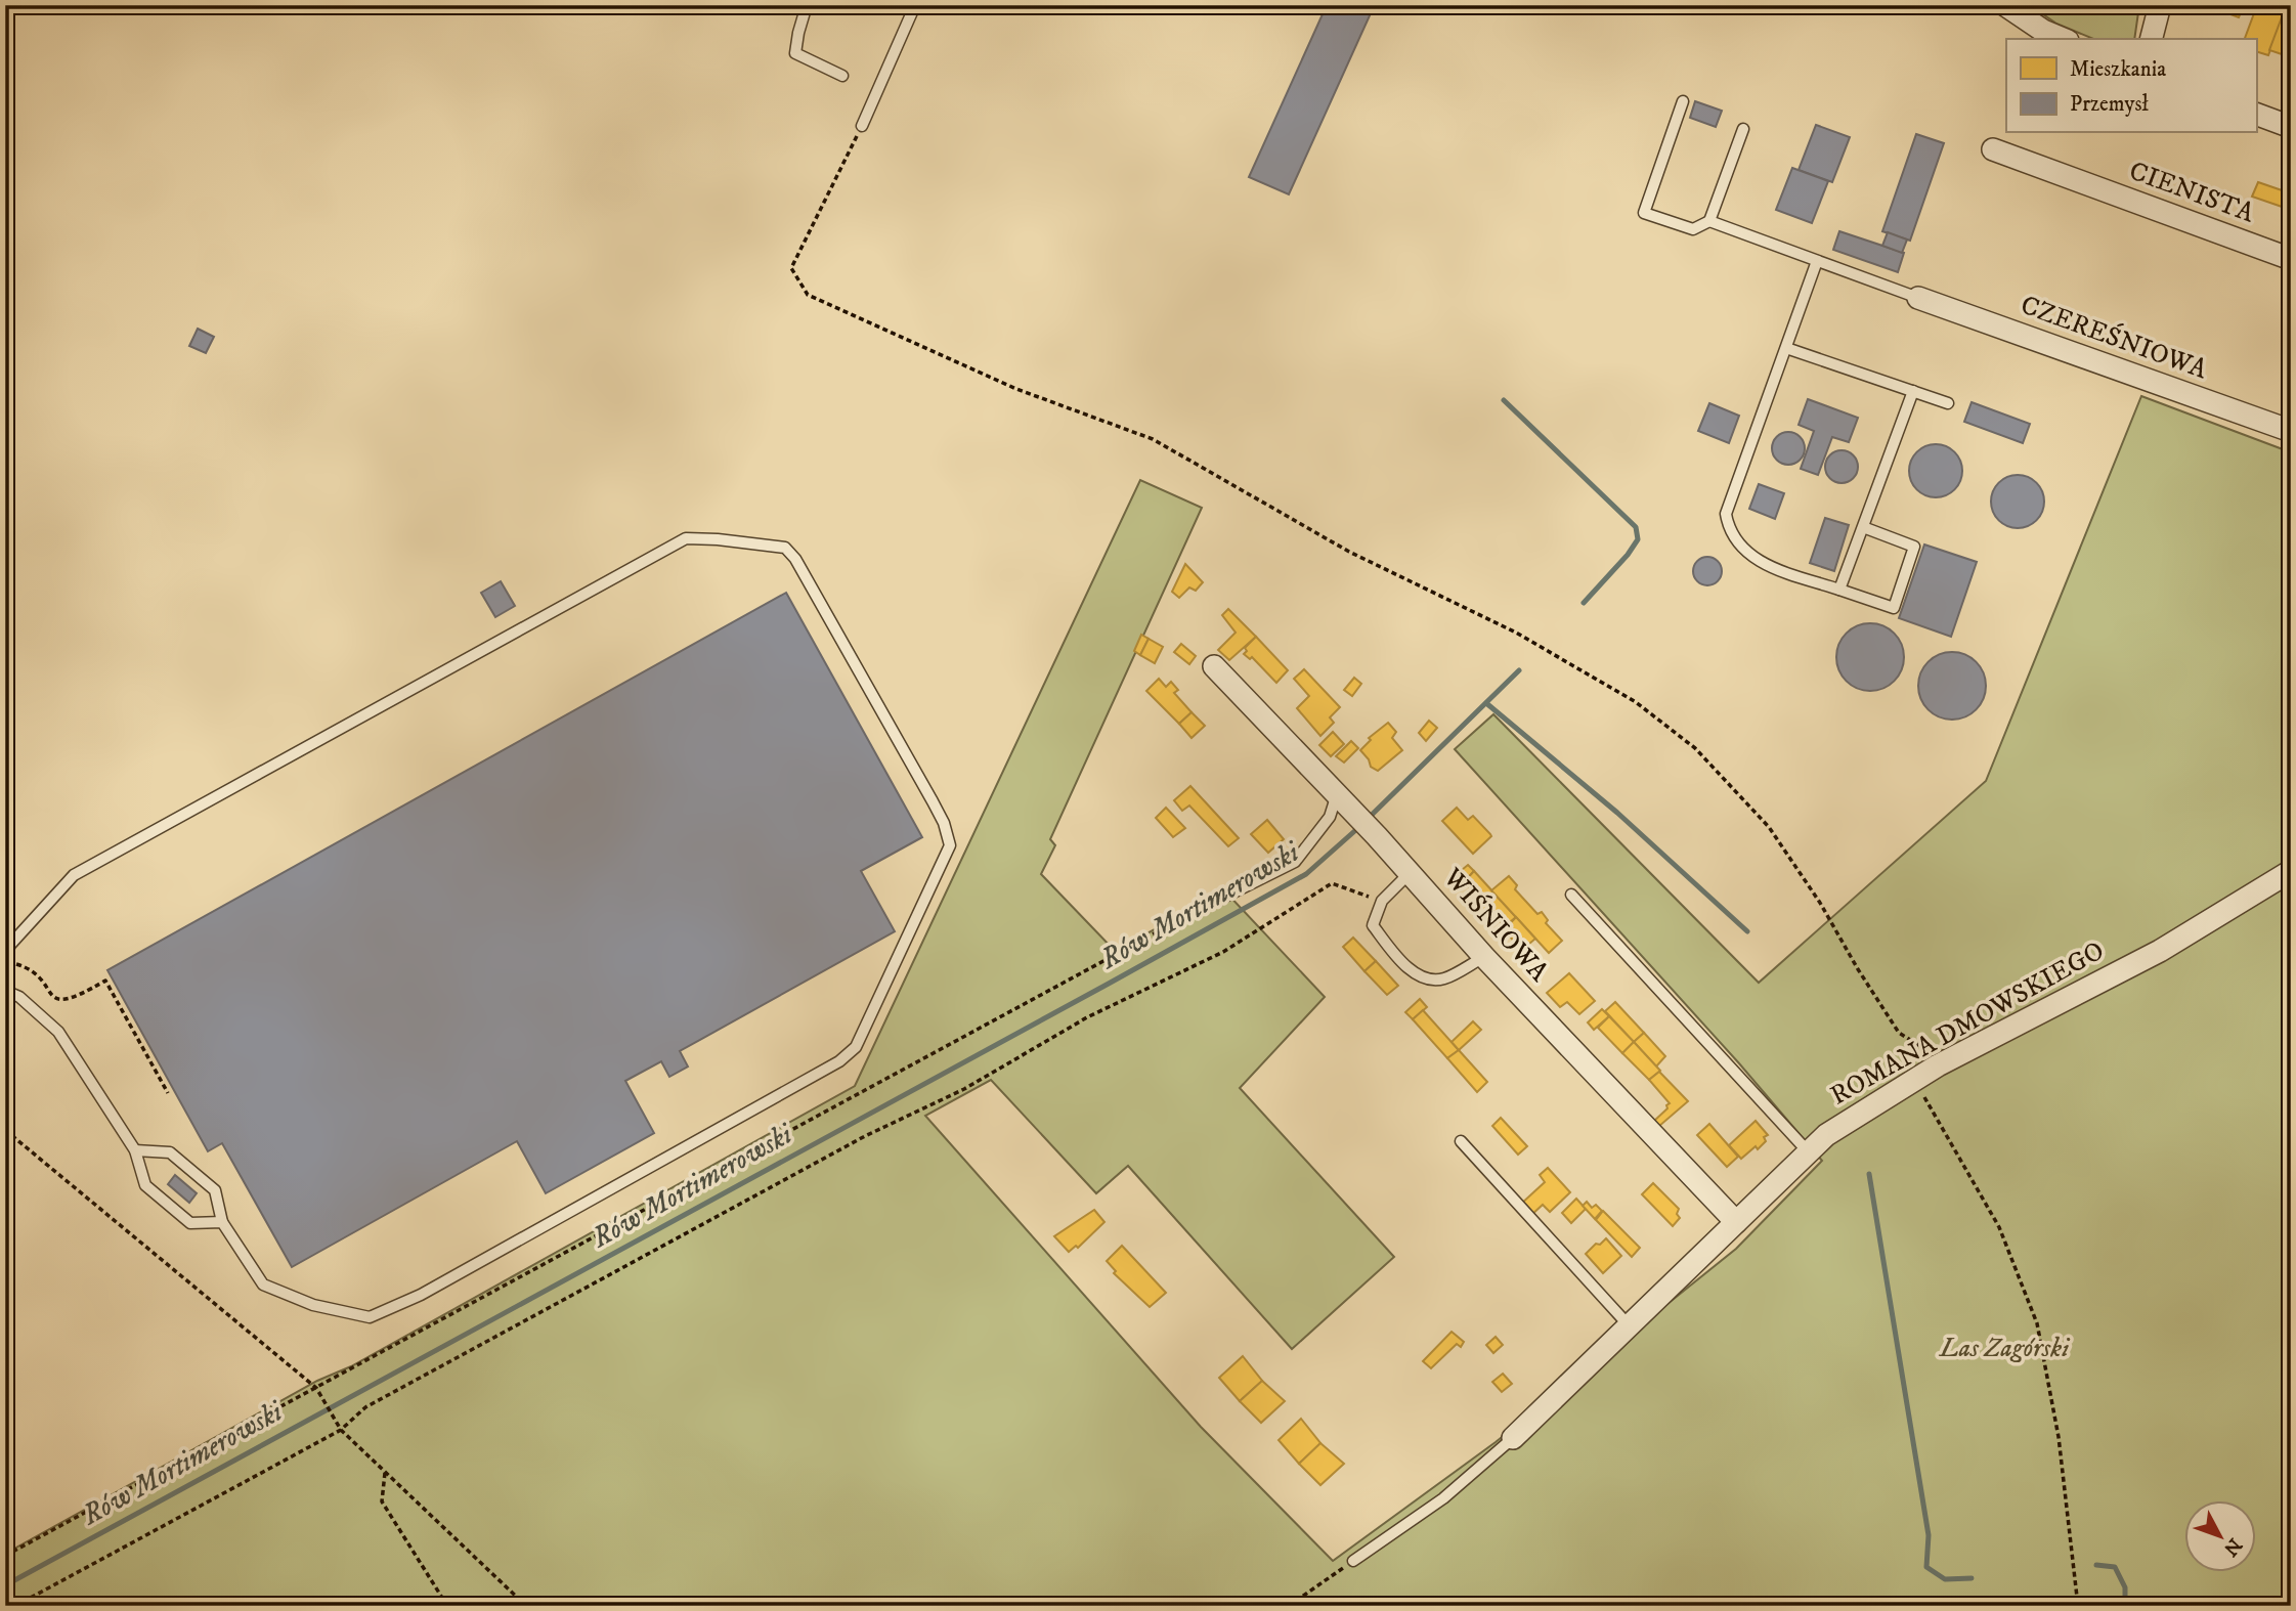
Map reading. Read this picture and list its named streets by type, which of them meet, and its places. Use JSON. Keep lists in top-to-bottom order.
{
  "streets": {
    "street": [
      "CIENISTA",
      "CZEREŚNIOWA",
      "WIŚNIOWA",
      "ROMANA DMOWSKIEGO"
    ]
  },
  "crossings": [
    ["WIŚNIOWA", "ROMANA DMOWSKIEGO"]
  ],
  "water": ["Rów Mortimerowski"],
  "parks": ["Las Zagórski"],
  "legend": ["Mieszkania", "Przemysł"],
  "north": "bottom right"
}
